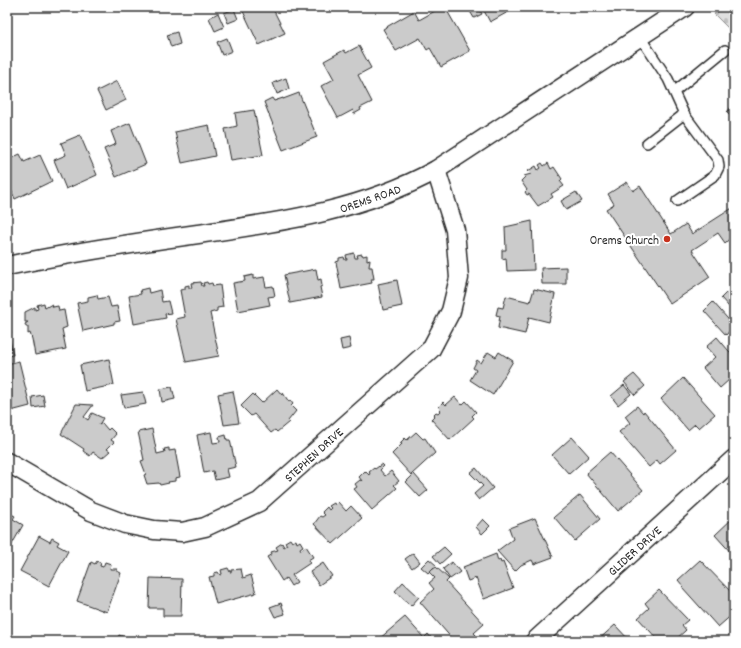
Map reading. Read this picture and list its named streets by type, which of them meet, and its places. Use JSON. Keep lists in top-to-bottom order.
{
  "streets": {
    "street": ["OREMS ROAD", "STEPHEN DRIVE", "GLIDER DRIVE"]
  },
  "crossings": [
    ["OREMS ROAD", "STEPHEN DRIVE"]
  ],
  "places": ["Orems Church"]
}
